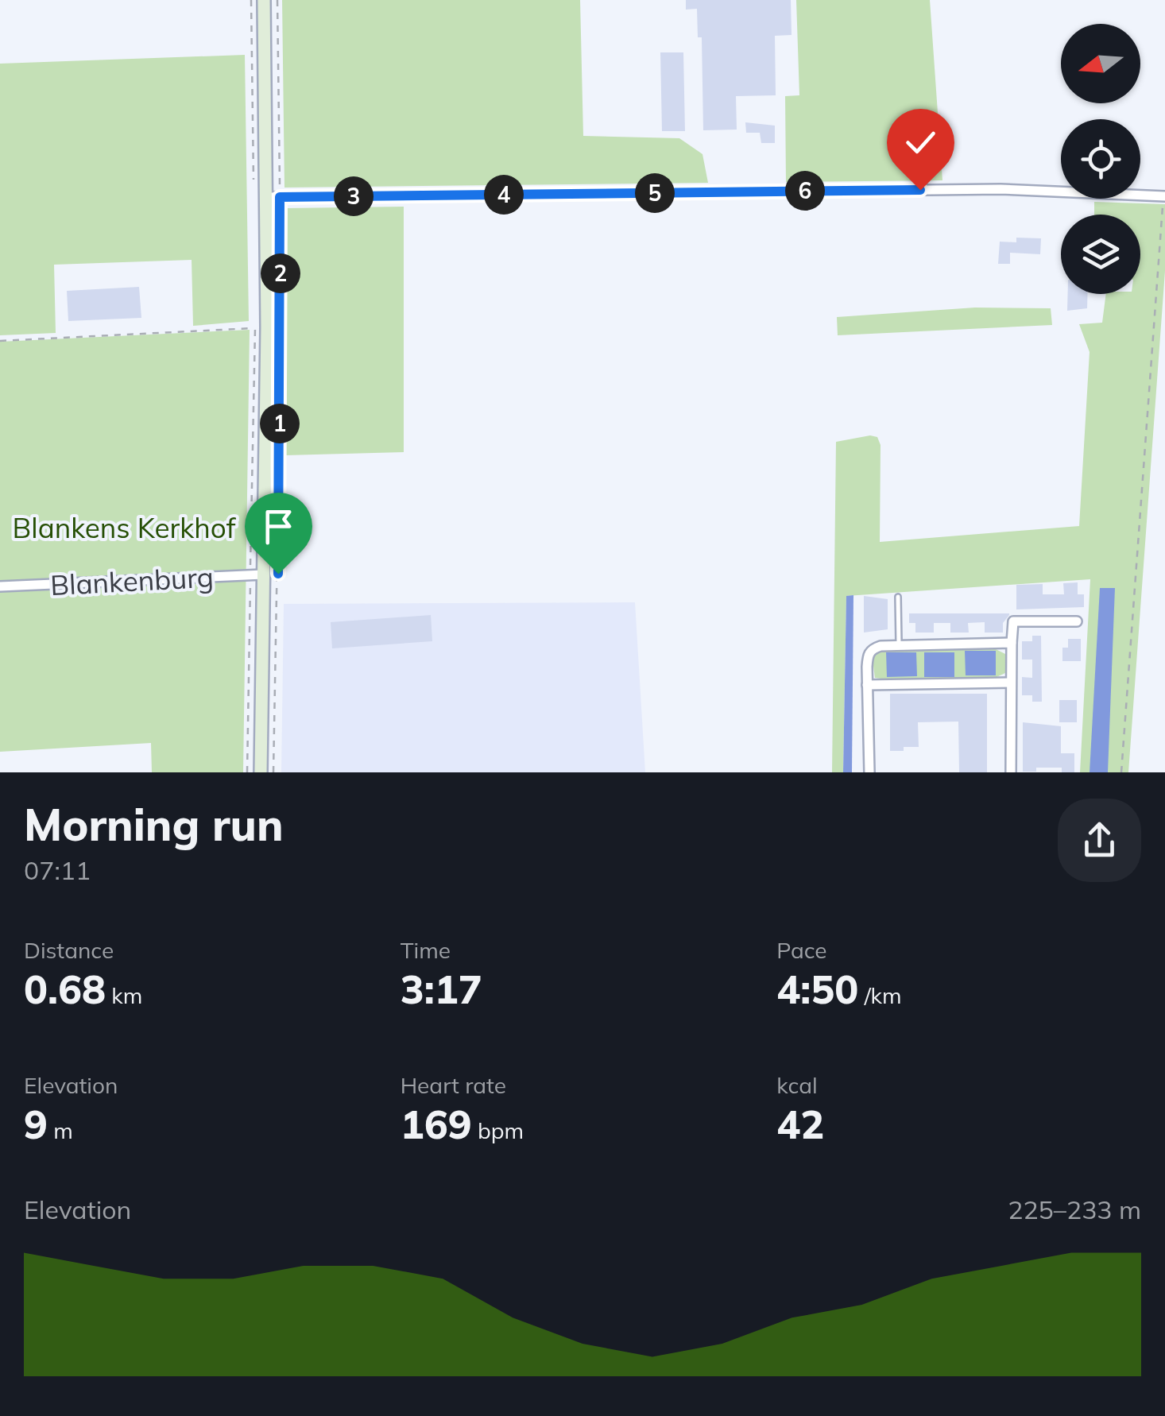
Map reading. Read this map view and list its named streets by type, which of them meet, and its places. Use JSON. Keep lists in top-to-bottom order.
{
  "streets": {
    "street": ["Blankenburg"]
  },
  "parks": ["Blankens Kerkhof"],
  "north": "left",
  "page": {
    "pins": [
      "6",
      "5",
      "4",
      "3",
      "2",
      "1"
    ],
    "heading": ["Morning run", "07:11"],
    "stats": [
      ["Distance", "0.68 km"],
      ["Time", "3:17"],
      ["Pace", "4:50 /km"],
      ["Elevation", "9 m"],
      ["Heart rate", "169 bpm"],
      ["kcal", "42"]
    ],
    "chart": ["Elevation", "225–233 m"]
  }
}
